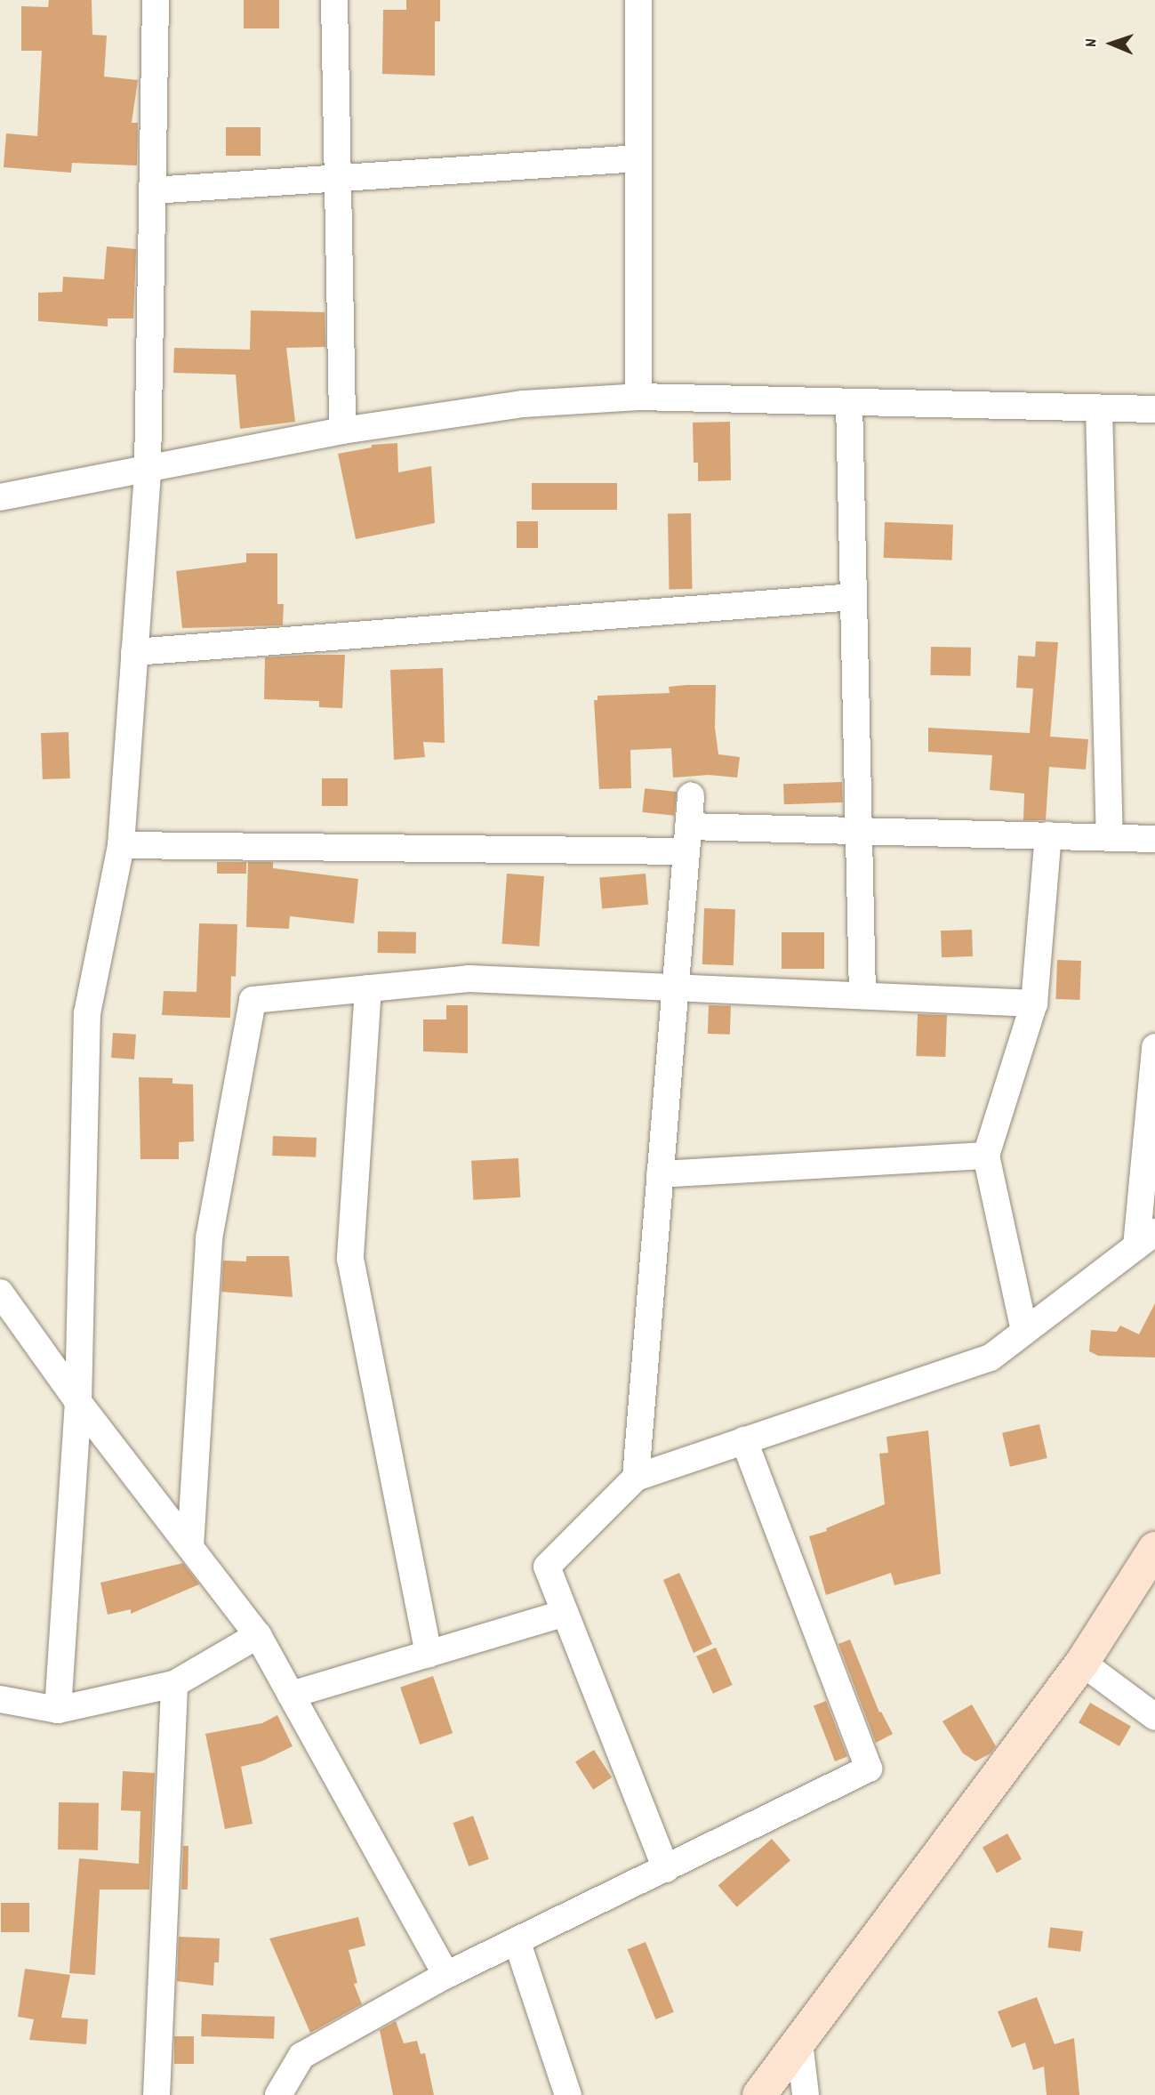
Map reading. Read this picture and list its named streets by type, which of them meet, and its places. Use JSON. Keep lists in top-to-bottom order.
{
  "north": "left"
}
